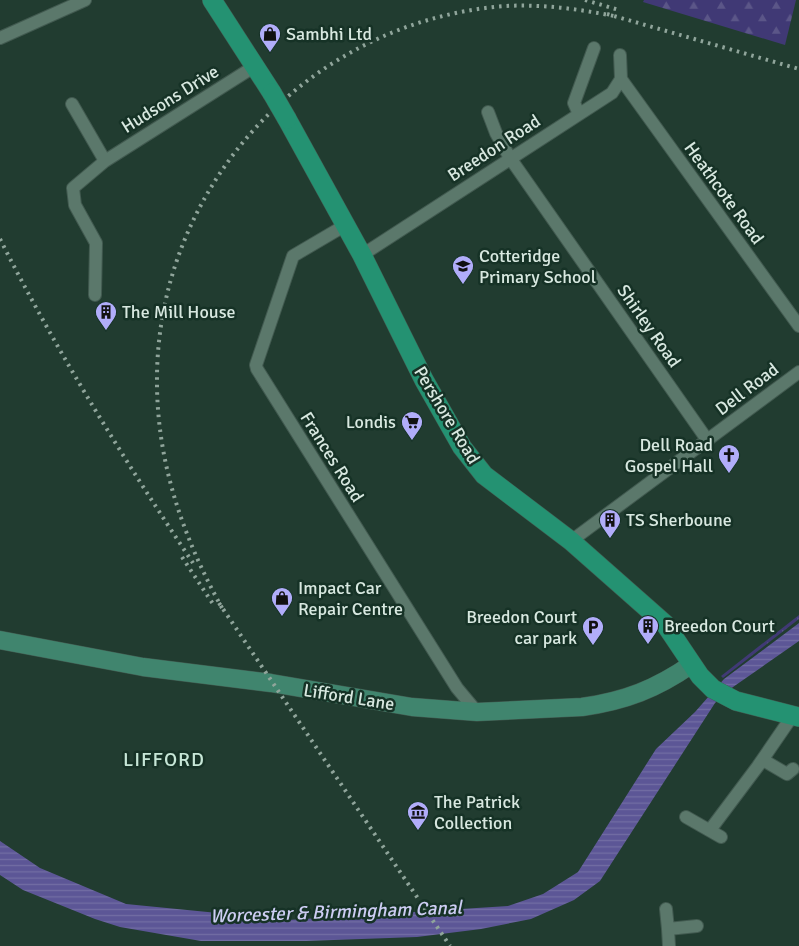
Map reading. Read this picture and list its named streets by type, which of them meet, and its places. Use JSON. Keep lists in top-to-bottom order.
{
  "streets": {
    "main road": ["Pershore Road"],
    "street": [
      "Hudsons Drive",
      "Breedon Road",
      "Heathcote Road",
      "Shirley Road",
      "Dell Road",
      "Frances Road",
      "Lifford Lane"
    ]
  },
  "crossings": [
    ["Hudsons Drive", "Pershore Road"],
    ["Breedon Road", "Heathcote Road"],
    ["Breedon Road", "Shirley Road"],
    ["Breedon Road", "Pershore Road"],
    ["Shirley Road", "Dell Road"],
    ["Dell Road", "Pershore Road"],
    ["Pershore Road", "Frances Road"],
    ["Pershore Road", "Lifford Lane"],
    ["Frances Road", "Lifford Lane"]
  ],
  "districts": ["LIFFORD"],
  "water": ["Worcester & Birmingham Canal"],
  "places": {
    "shop": ["Sambhi Ltd", "Impact Car Repair Centre"],
    "school or university": ["Cotteridge Primary School"],
    "building": ["The Mill House", "TS Sherboune", "Breedon Court"],
    "supermarket": ["Londis"],
    "church": ["Dell Road Gospel Hall"],
    "parking": ["Breedon Court car park"],
    "museum": ["The Patrick Collection"]
  }
}
